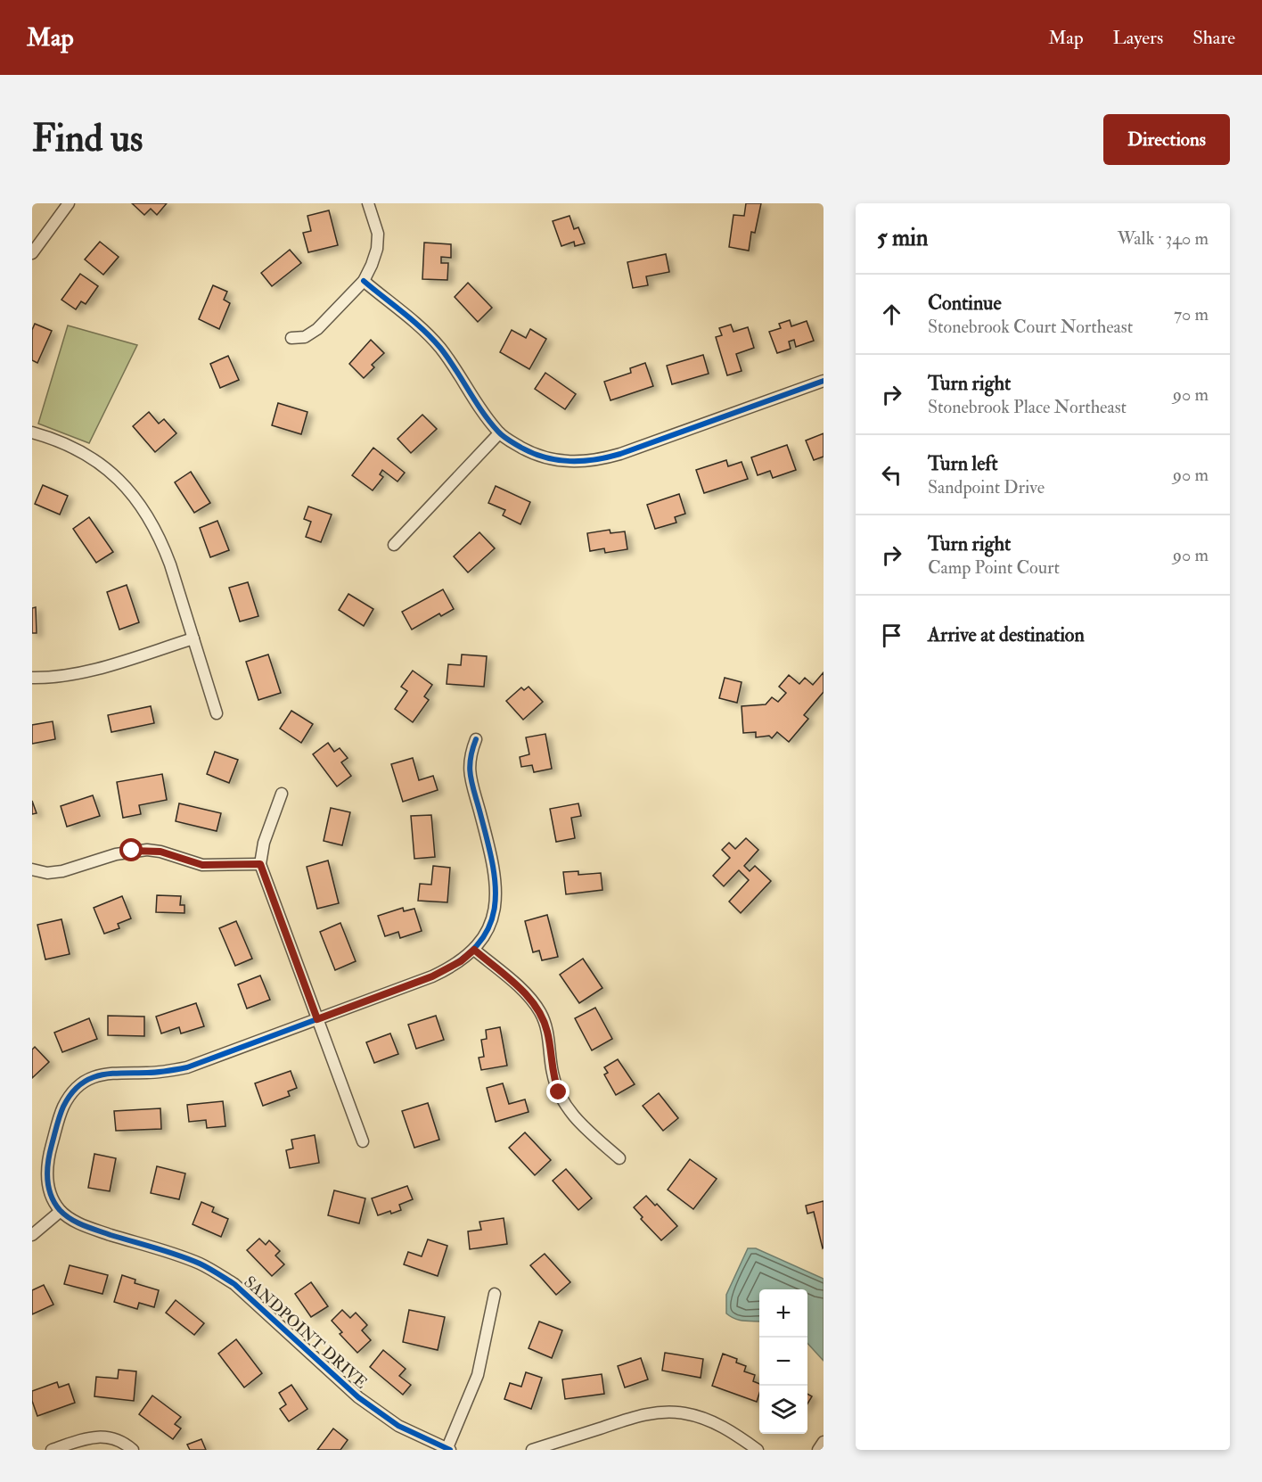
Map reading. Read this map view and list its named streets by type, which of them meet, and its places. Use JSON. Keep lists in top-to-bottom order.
{
  "streets": {
    "street": ["SANDPOINT DRIVE"]
  },
  "page": {
    "header": "Map",
    "nav": ["Map", "Layers", "Share"],
    "buttons": "Directions",
    "title": "Find us",
    "heading": ["5 min", "Walk · 340 m"],
    "list": [
      ["Continue", "Stonebrook Court Northeast", "70 m"],
      ["Turn right", "Stonebrook Place Northeast", "90 m"],
      ["Turn left", "Sandpoint Drive", "90 m"],
      ["Turn right", "Camp Point Court", "90 m"],
      "Arrive at destination"
    ],
    "map_buttons": ["+", "−"]
  }
}
